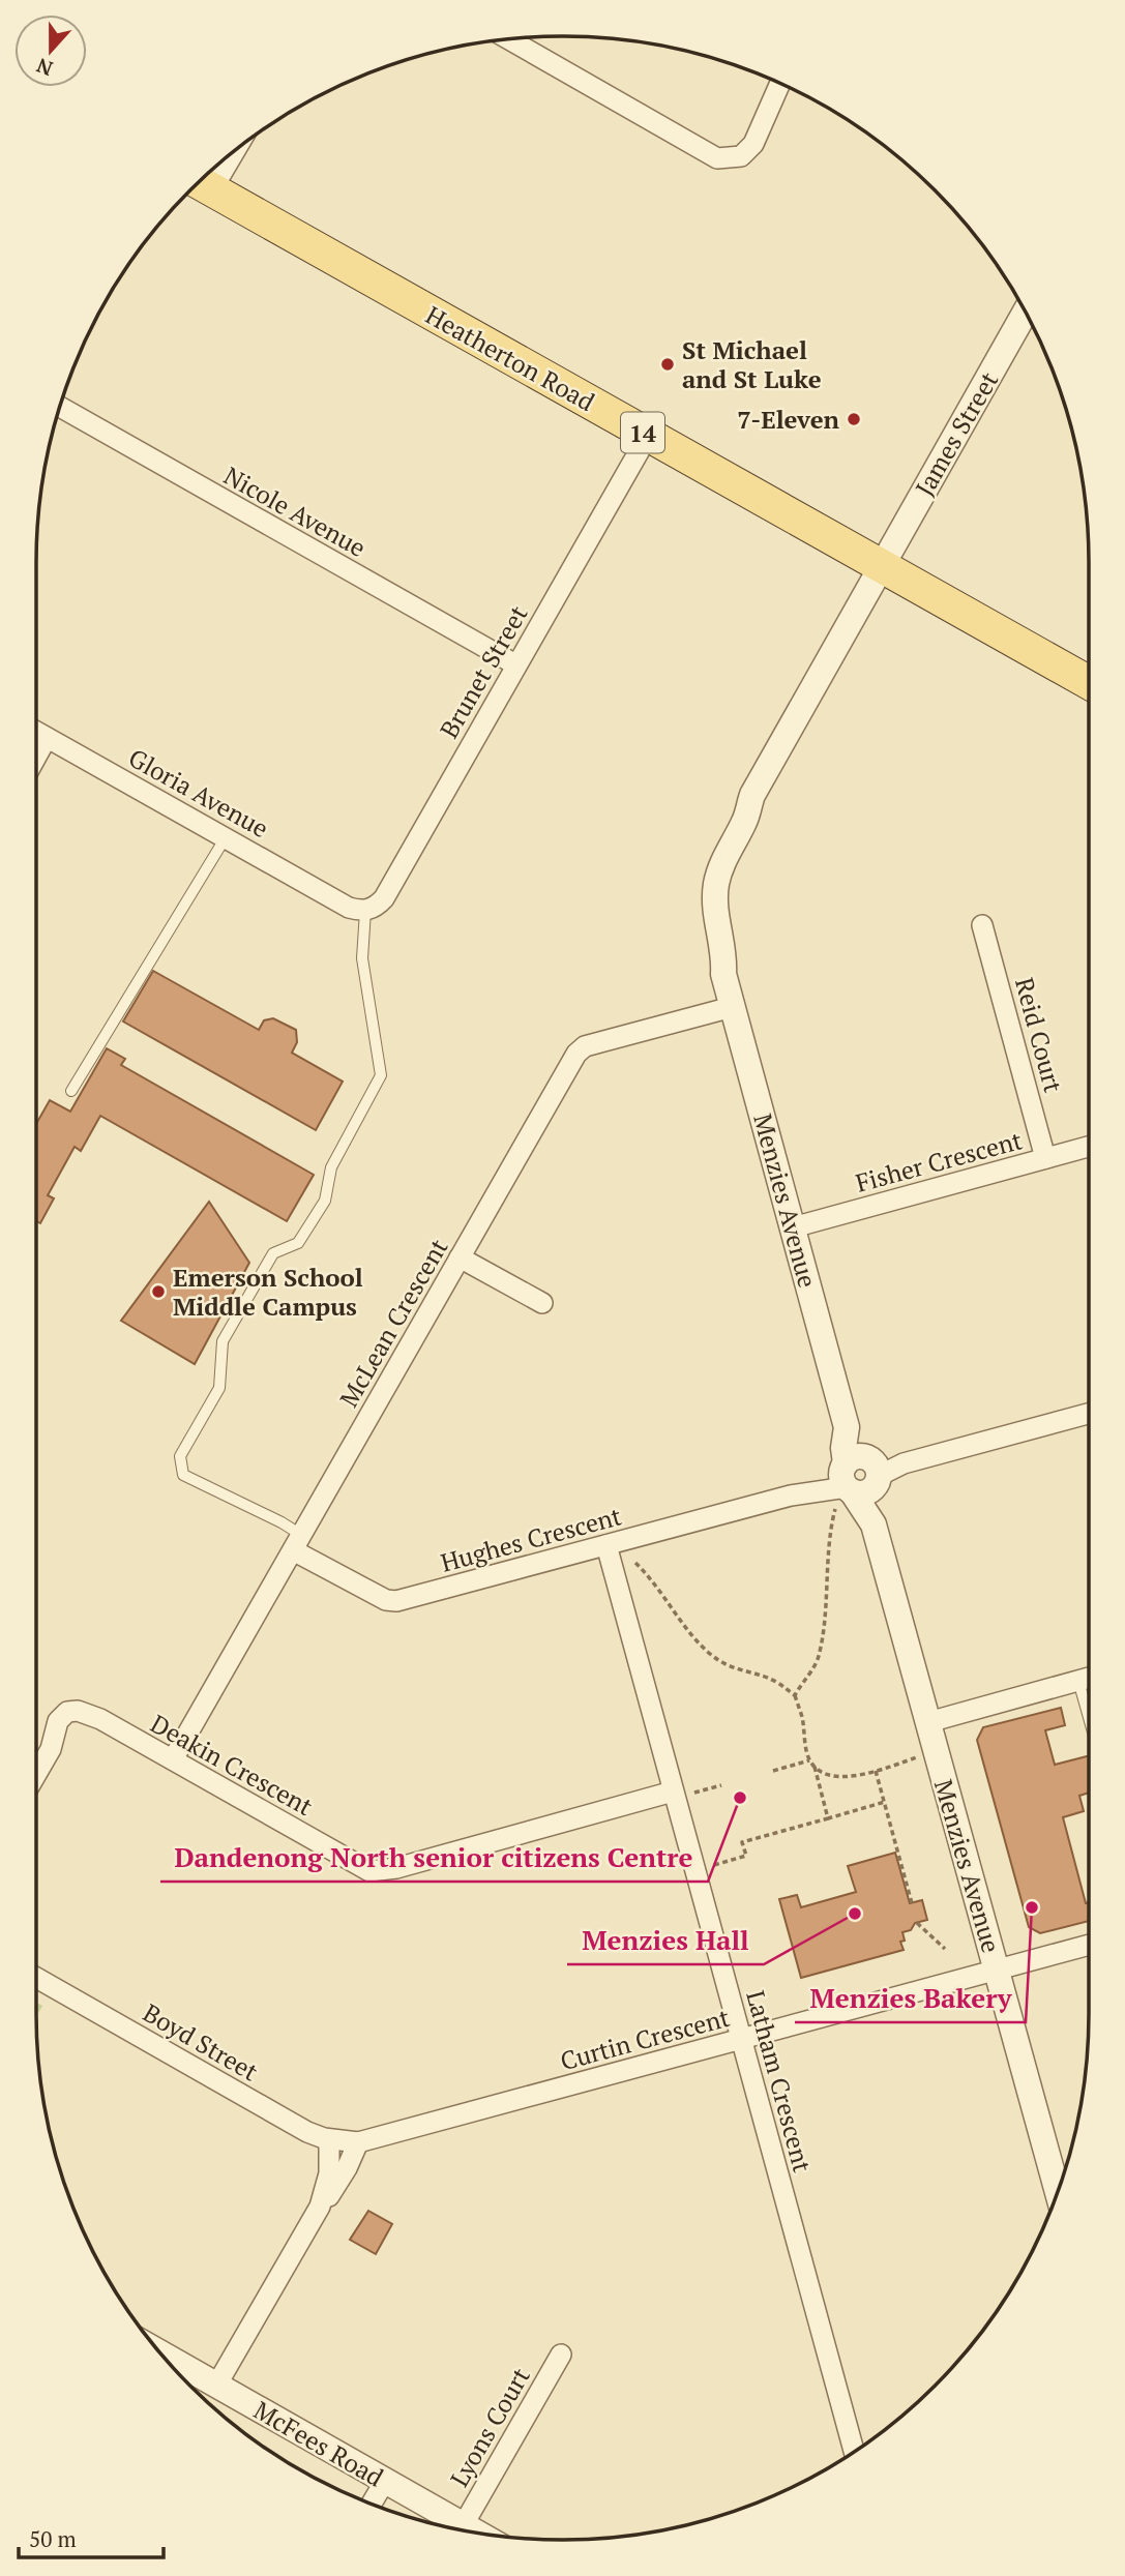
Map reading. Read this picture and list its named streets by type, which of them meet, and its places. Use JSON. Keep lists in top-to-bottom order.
{
  "streets": {
    "main road": ["Heatherton Road", "14"],
    "street": [
      "James Street",
      "Nicole Avenue",
      "Brunet Street",
      "Gloria Avenue",
      "Reid Court",
      "Fisher Crescent",
      "Menzies Avenue",
      "McLean Crescent",
      "Hughes Crescent",
      "Deakin Crescent",
      "Curtin Crescent",
      "Boyd Street",
      "Latham Crescent",
      "Lyons Court",
      "McFees Road"
    ]
  },
  "crossings": [
    ["Heatherton Road", "James Street"],
    ["Heatherton Road", "Brunet Street"],
    ["Heatherton Road", "Menzies Avenue"],
    ["James Street", "Menzies Avenue"],
    ["Nicole Avenue", "Brunet Street"],
    ["Brunet Street", "Gloria Avenue"],
    ["Reid Court", "Fisher Crescent"],
    ["Fisher Crescent", "Menzies Avenue"],
    ["Menzies Avenue", "McLean Crescent"],
    ["Menzies Avenue", "Hughes Crescent"],
    ["Menzies Avenue", "Curtin Crescent"],
    ["McLean Crescent", "Hughes Crescent"],
    ["McLean Crescent", "Deakin Crescent"],
    ["Hughes Crescent", "Latham Crescent"],
    ["Deakin Crescent", "Latham Crescent"],
    ["Curtin Crescent", "Boyd Street"],
    ["Curtin Crescent", "Latham Crescent"],
    ["Lyons Court", "McFees Road"]
  ],
  "places": [
    "St Michael and St Luke",
    "7-Eleven",
    "Emerson School Middle Campus",
    "Dandenong North senior citizens Centre",
    "Menzies Bakery",
    "Menzies Hall"
  ],
  "scale_bar": "50 m",
  "north": "bottom"
}
